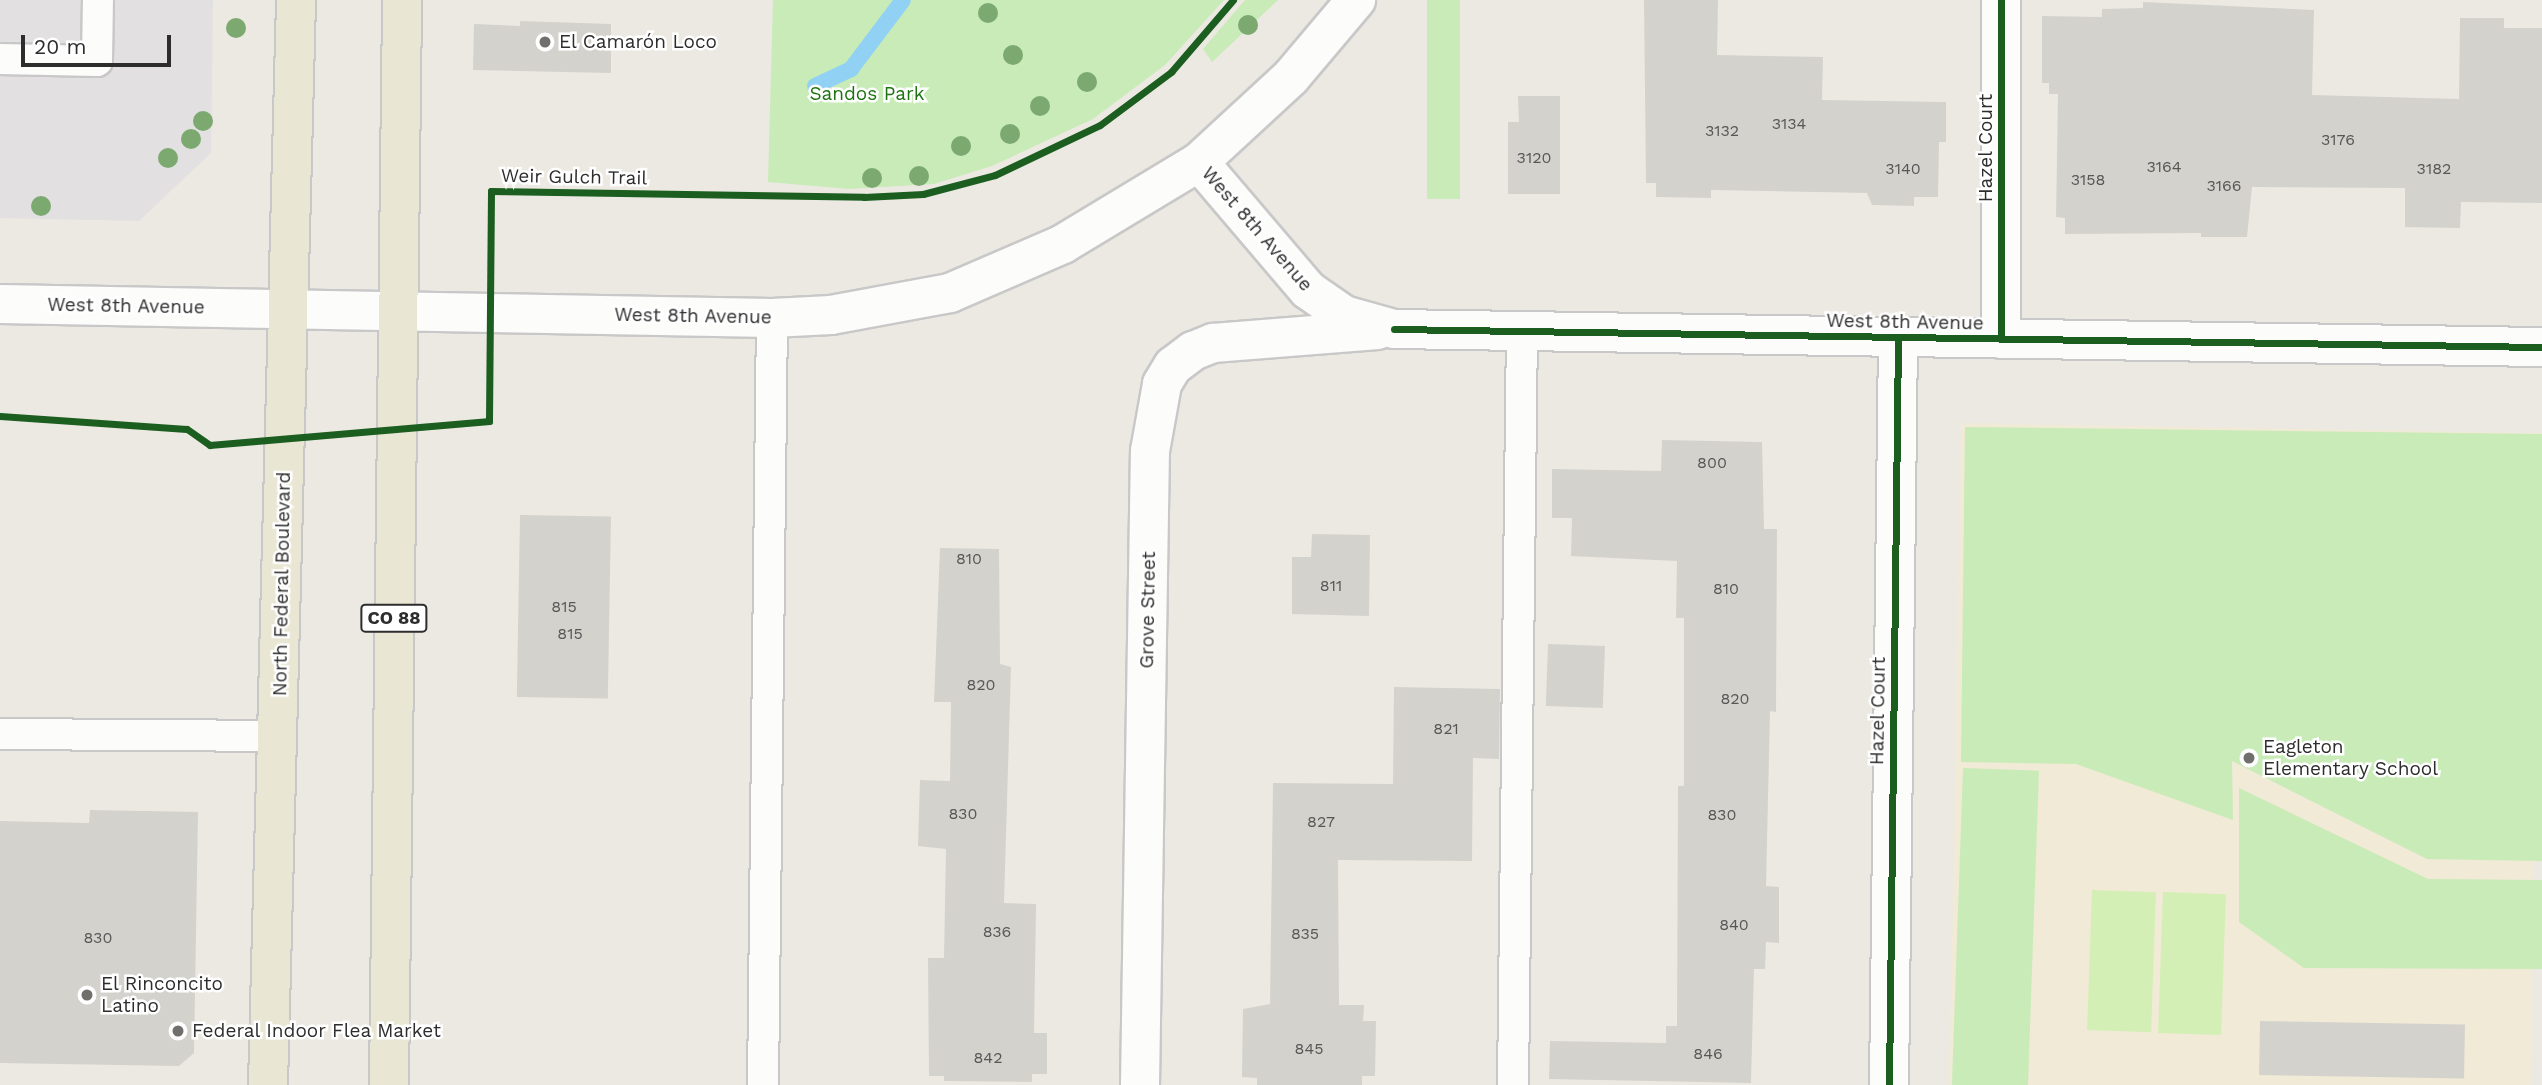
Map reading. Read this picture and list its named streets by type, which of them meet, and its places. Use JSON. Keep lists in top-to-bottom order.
{
  "streets": {
    "main road": ["North Federal Boulevard", "CO 88"],
    "street": ["Hazel Court", "West 8th Avenue", "Grove Street"],
    "cycle path": ["Weir Gulch Trail"]
  },
  "crossings": [
    ["Hazel Court", "West 8th Avenue"],
    ["West 8th Avenue", "North Federal Boulevard"],
    ["West 8th Avenue", "Grove Street"],
    ["West 8th Avenue", "CO 88"]
  ],
  "parks": ["Sandos Park"],
  "places": [
    "El Camarón Loco",
    "Eagleton Elementary School",
    "El Rinconcito Latino",
    "Federal Indoor Flea Market"
  ],
  "house_numbers": [
    "3134",
    "3132",
    "3176",
    "3120",
    "3164",
    "3140",
    "3182",
    "3158",
    "3166",
    "800",
    "810",
    "811",
    "810",
    "815",
    "815",
    "820",
    "820",
    "821",
    "830",
    "830",
    "827",
    "840",
    "836",
    "835",
    "830",
    "845",
    "846",
    "842"
  ],
  "scale_bar": "20 m"
}
